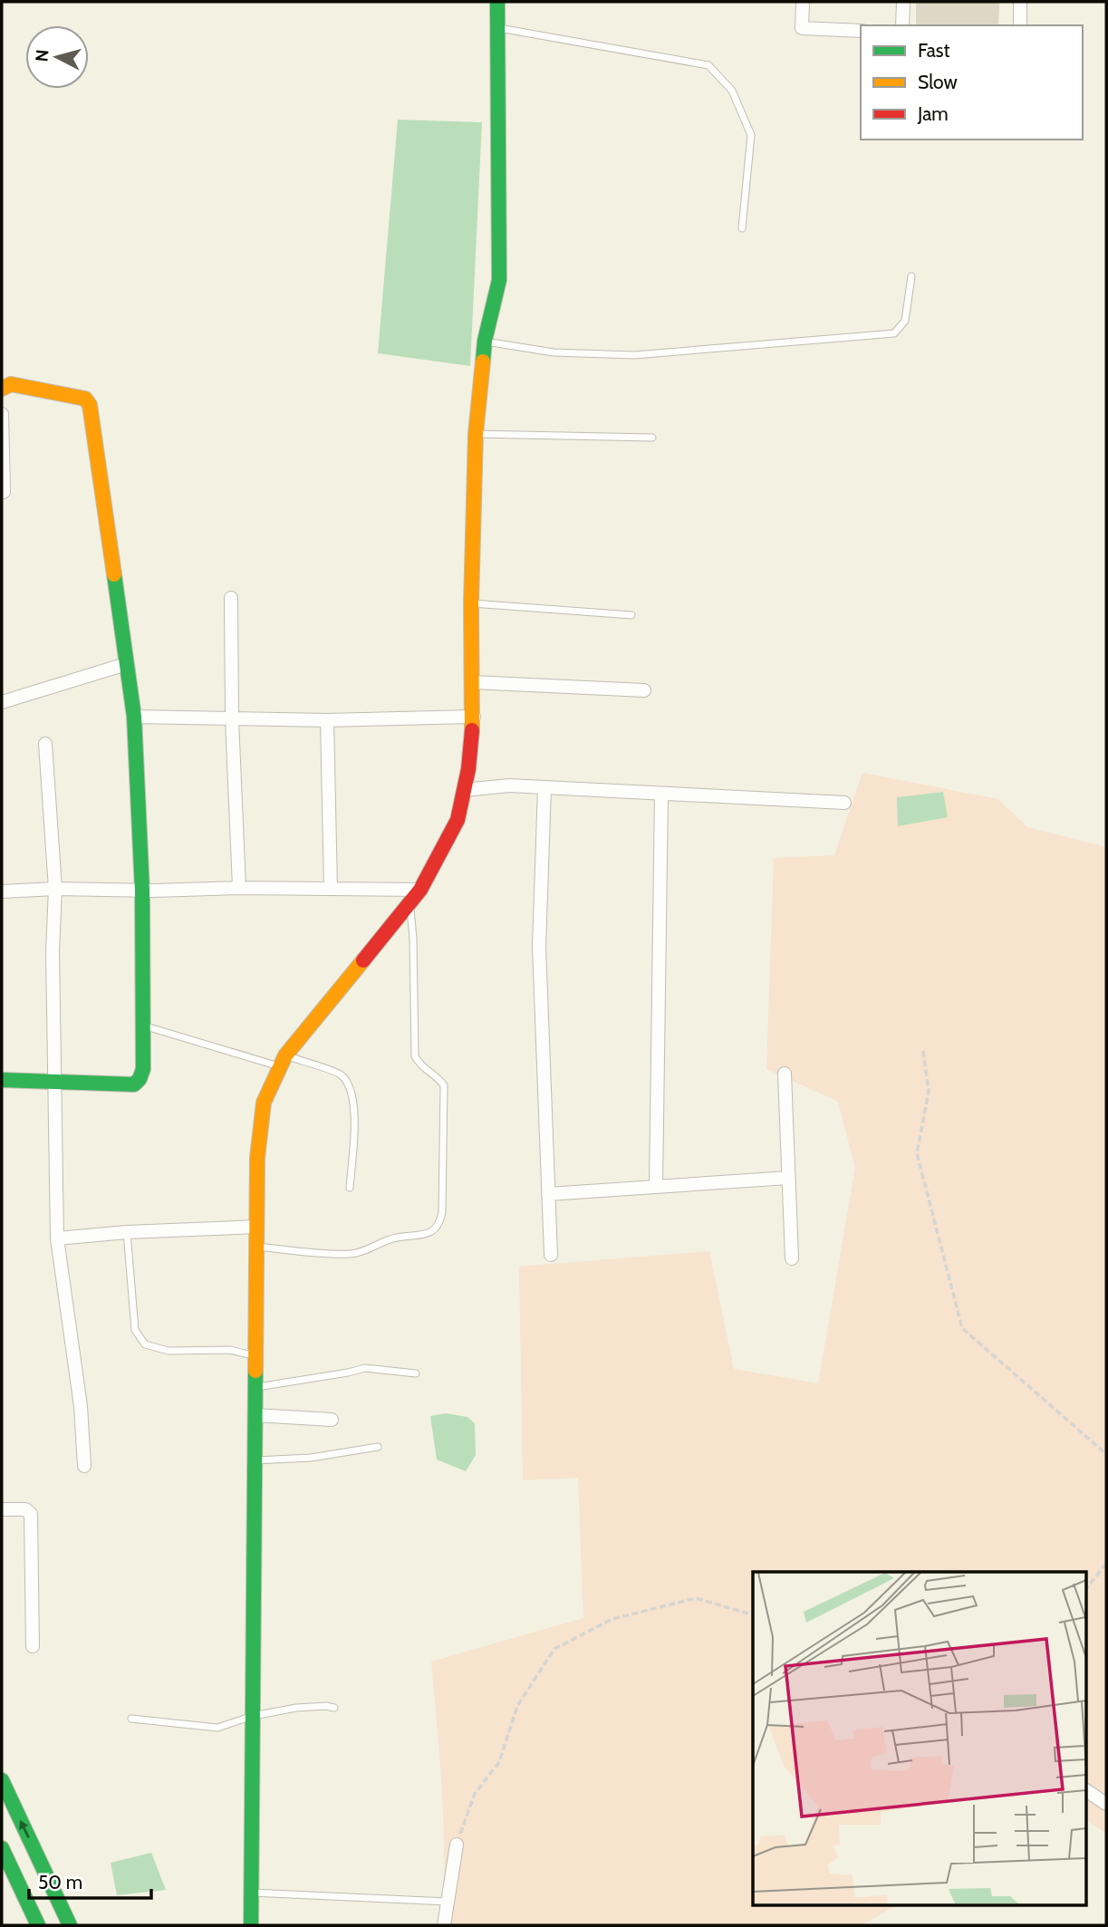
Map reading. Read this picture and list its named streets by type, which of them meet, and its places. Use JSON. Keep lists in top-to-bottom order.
{
  "legend": ["Fast", "Slow", "Jam"],
  "scale_bar": "50 m",
  "north": "left"
}
